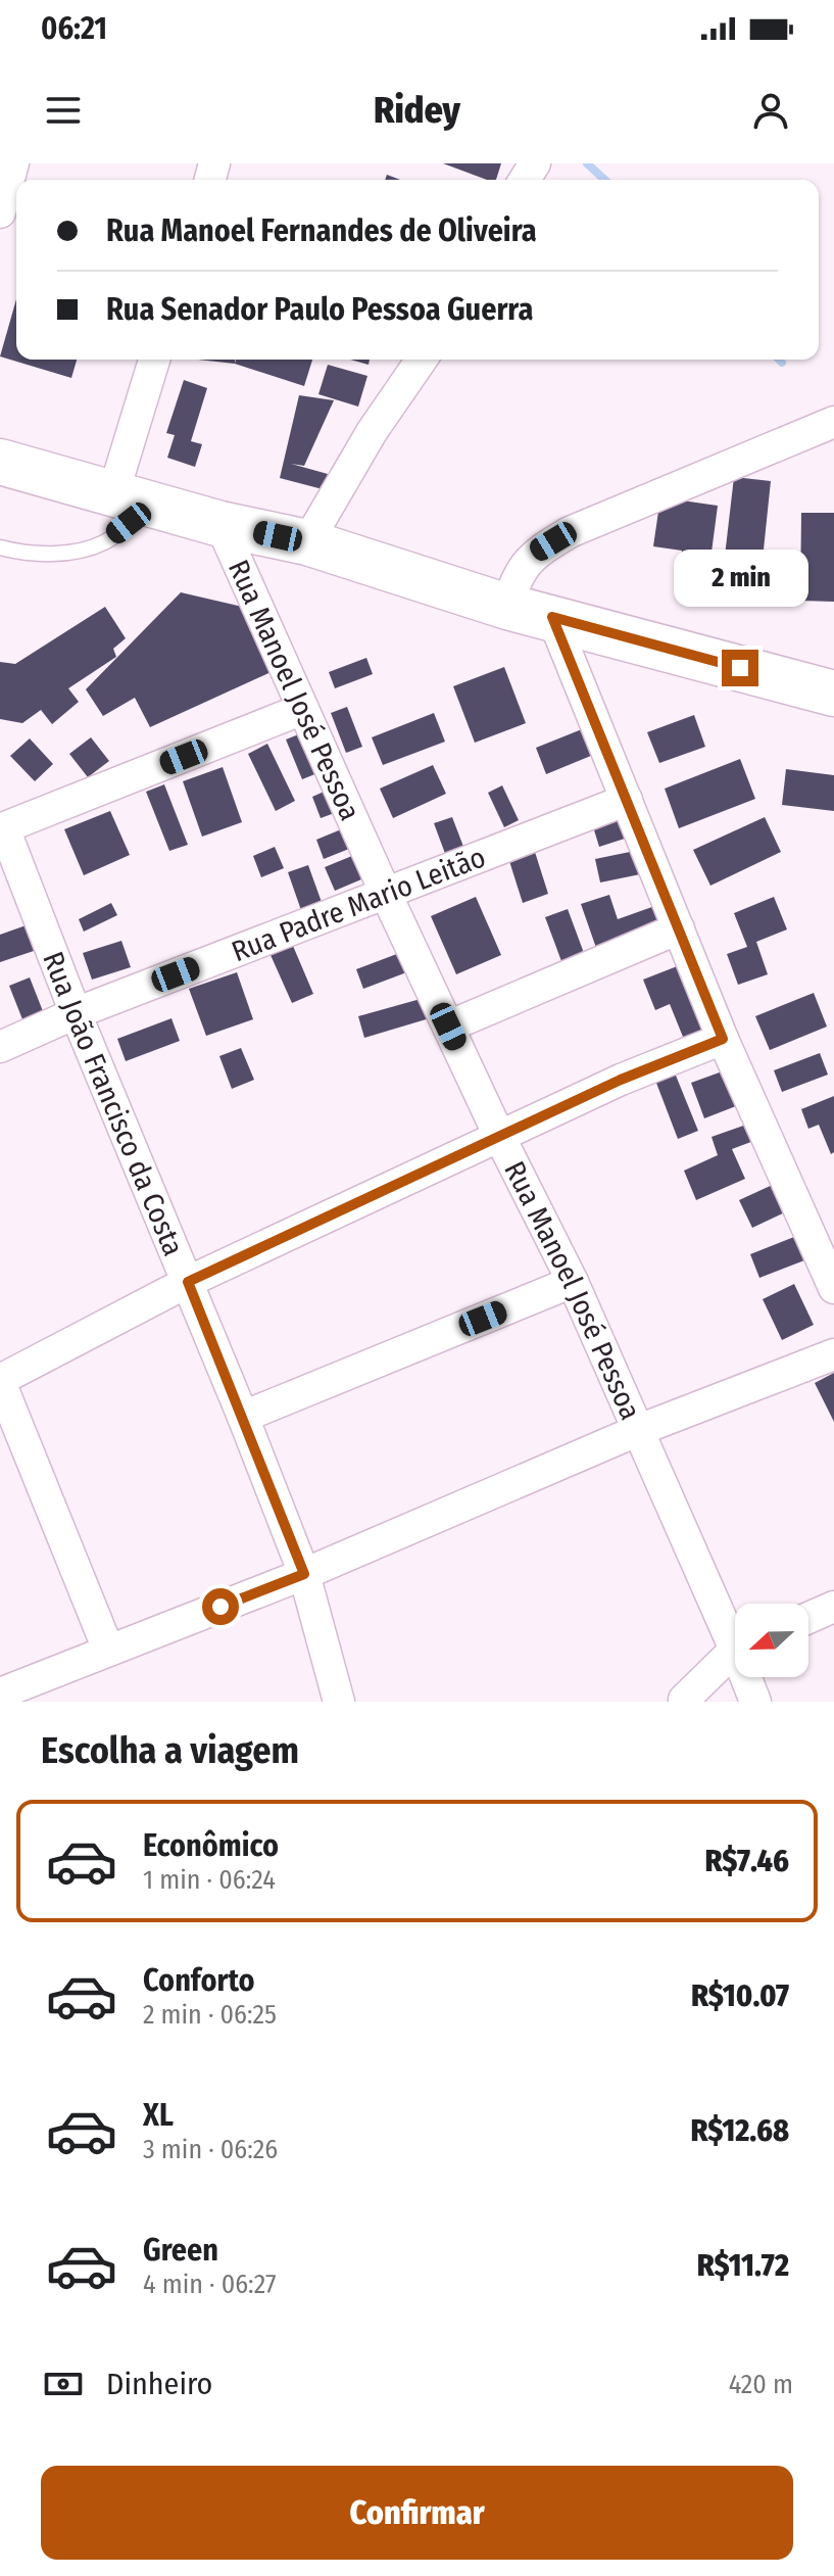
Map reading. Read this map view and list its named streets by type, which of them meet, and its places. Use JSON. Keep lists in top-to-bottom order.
{
  "streets": {
    "street": ["Rua Manoel José Pessoa", "Rua Padre Mario Leitão", "Rua João Francisco da Costa"]
  },
  "crossings": [
    ["Rua Manoel José Pessoa", "Rua Padre Mario Leitão"],
    ["Rua Padre Mario Leitão", "Rua João Francisco da Costa"]
  ],
  "north": "left",
  "page": {
    "status": "06:21",
    "header": "Ridey",
    "banner": ["Rua Manoel Fernandes de Oliveira", "Rua Senador Paulo Pessoa Guerra"],
    "bubble": "2 min",
    "heading": "Escolha a viagem",
    "list": [
      {
        "name": "Econômico",
        "note": "1 min · 06:24",
        "value": "R$7.46"
      },
      {
        "name": "Conforto",
        "note": "2 min · 06:25",
        "value": "R$10.07"
      },
      {
        "name": "XL",
        "note": "3 min · 06:26",
        "value": "R$12.68"
      },
      {
        "name": "Green",
        "note": "4 min · 06:27",
        "value": "R$11.72"
      }
    ],
    "pay": ["Dinheiro", "420 m"],
    "buttons": "Confirmar"
  }
}
